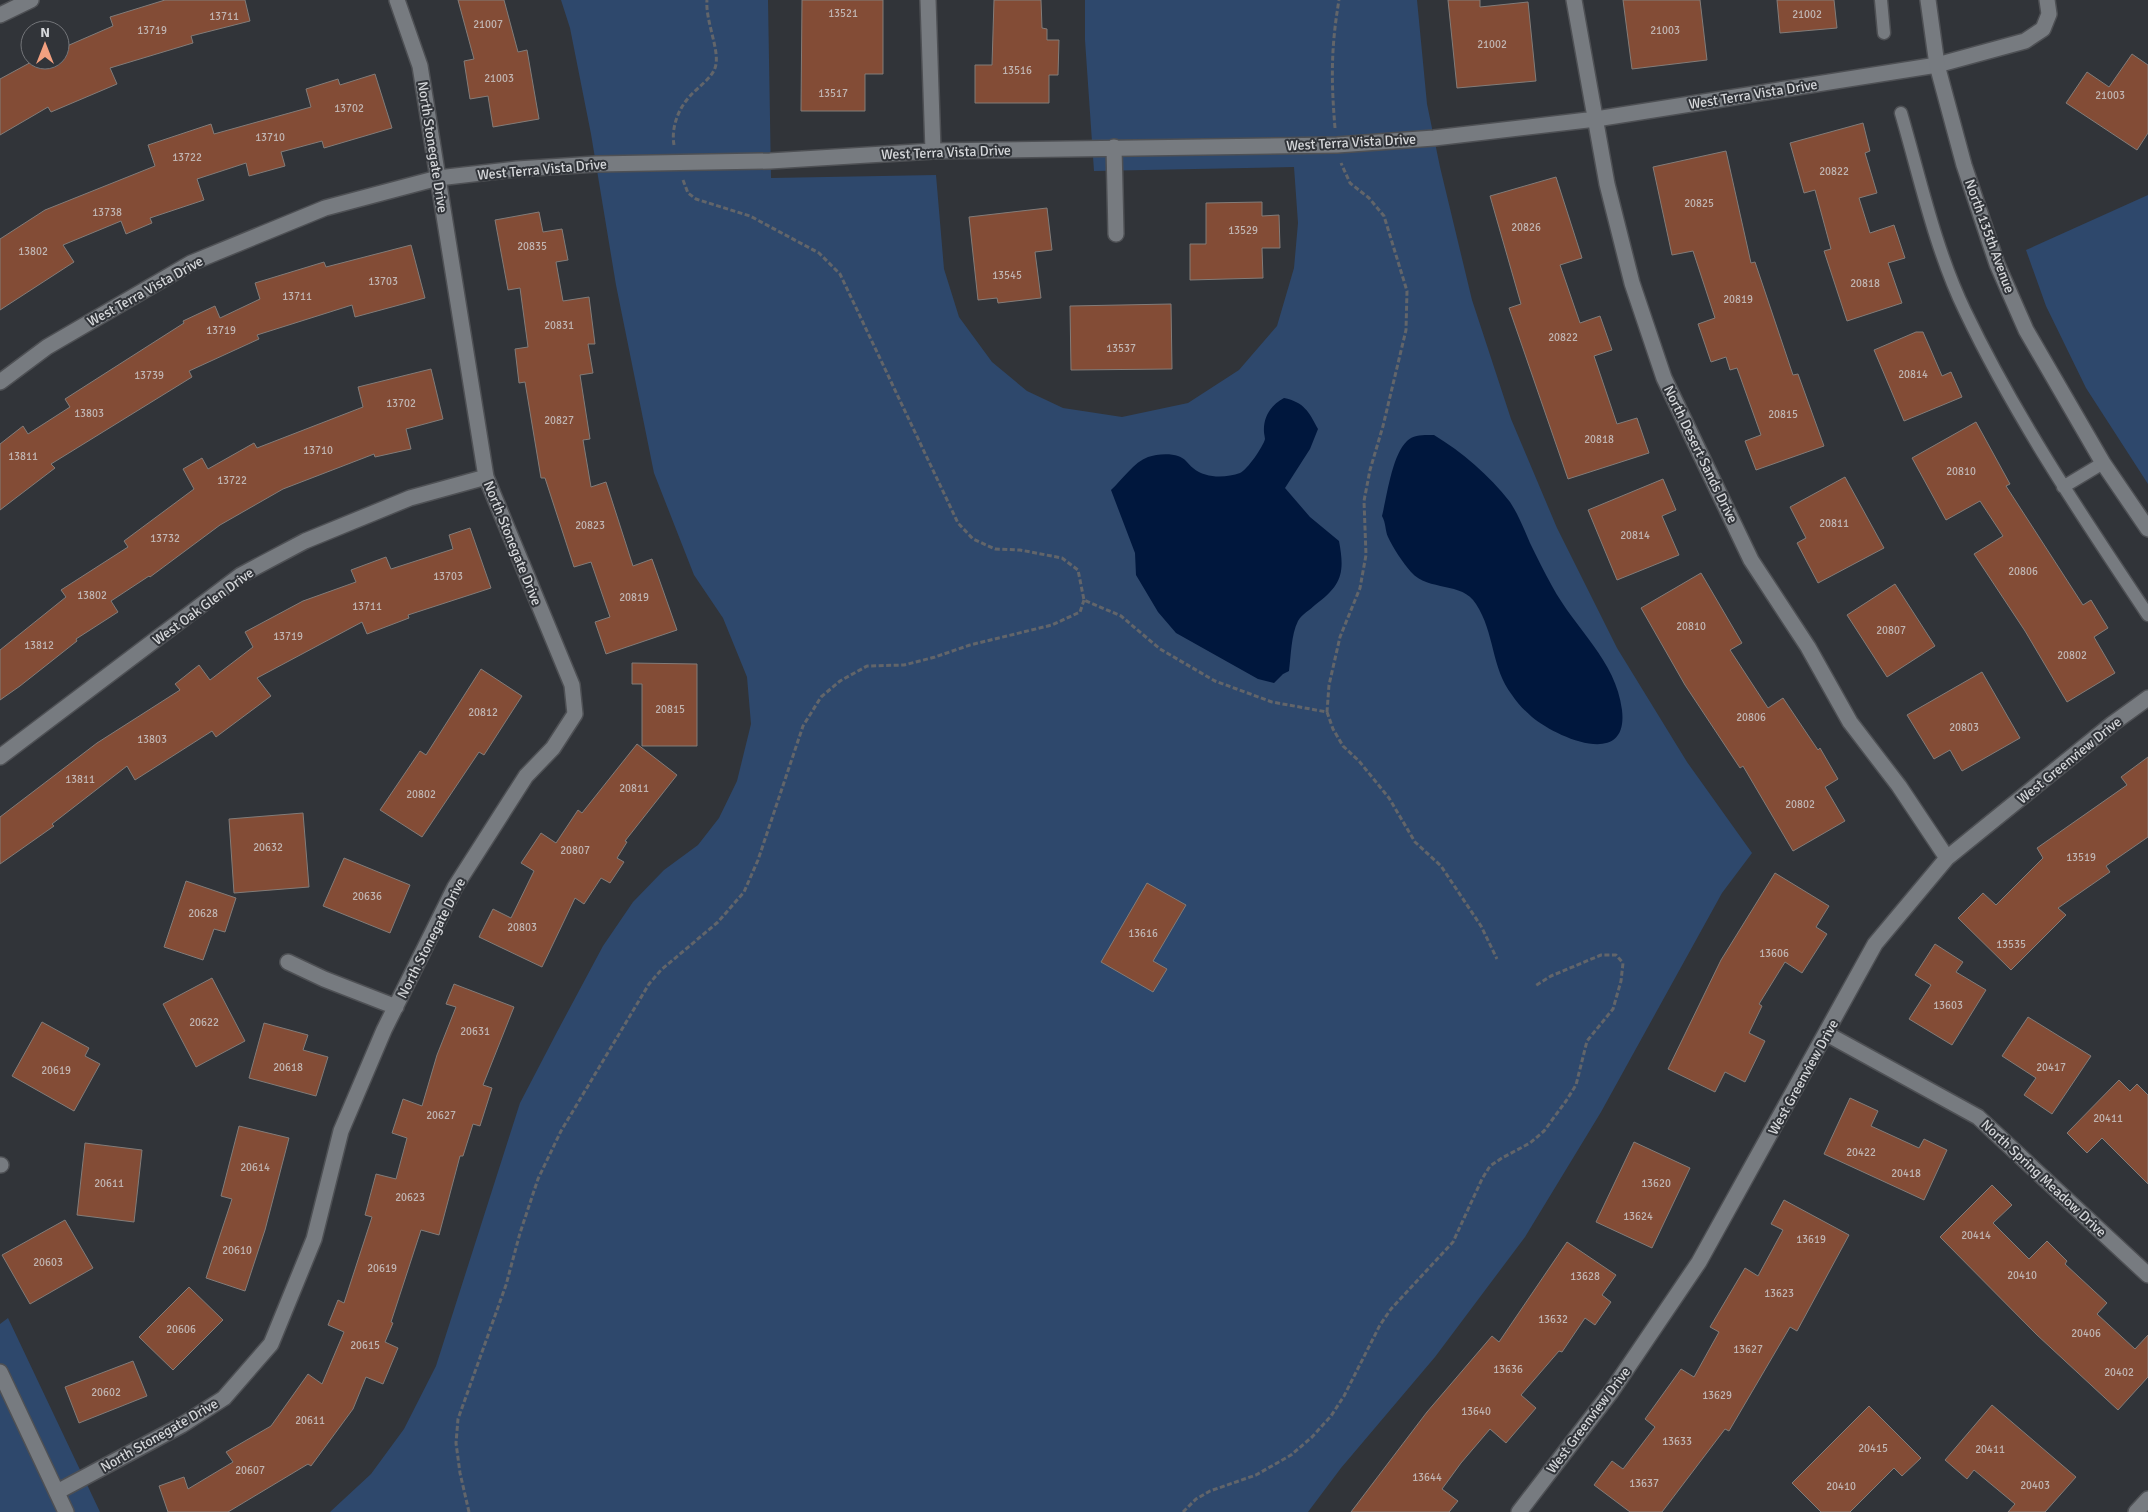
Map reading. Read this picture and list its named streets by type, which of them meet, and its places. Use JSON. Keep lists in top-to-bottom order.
{
  "streets": {
    "street": [
      "West Terra Vista Drive",
      "North Stonegate Drive",
      "North 135th Avenue",
      "North Desert Sands Drive",
      "West Oak Glen Drive",
      "West Greenview Drive",
      "North Spring Meadow Drive"
    ]
  },
  "crossings": [
    ["West Terra Vista Drive", "North Stonegate Drive"],
    ["West Terra Vista Drive", "North 135th Avenue"],
    ["West Terra Vista Drive", "North Desert Sands Drive"],
    ["North Stonegate Drive", "West Oak Glen Drive"],
    ["North Desert Sands Drive", "West Greenview Drive"],
    ["West Greenview Drive", "North Spring Meadow Drive"]
  ],
  "house_numbers": [
    "13521",
    "21002",
    "13711",
    "21007",
    "13719",
    "21003",
    "21002",
    "13516",
    "21003",
    "13517",
    "21003",
    "13702",
    "13710",
    "13722",
    "20822",
    "20825",
    "13738",
    "20826",
    "13529",
    "20835",
    "13802",
    "13545",
    "13703",
    "20818",
    "13711",
    "20819",
    "20831",
    "13719",
    "20822",
    "13537",
    "20814",
    "13739",
    "13702",
    "13803",
    "20815",
    "20827",
    "20818",
    "13710",
    "13811",
    "20810",
    "13722",
    "20811",
    "20823",
    "20814",
    "13732",
    "20806",
    "13703",
    "13802",
    "20819",
    "13711",
    "20810",
    "20807",
    "13719",
    "13812",
    "20802",
    "20815",
    "20812",
    "20806",
    "20803",
    "13803",
    "13811",
    "20811",
    "20802",
    "20802",
    "20632",
    "20807",
    "13519",
    "20636",
    "20628",
    "20803",
    "13616",
    "13535",
    "13606",
    "13603",
    "20622",
    "20631",
    "20618",
    "20417",
    "20619",
    "20627",
    "20411",
    "20422",
    "20614",
    "20418",
    "20611",
    "13620",
    "20623",
    "13624",
    "20414",
    "13619",
    "20610",
    "20603",
    "20619",
    "20410",
    "13628",
    "13623",
    "13632",
    "20606",
    "20406",
    "20615",
    "13627",
    "13636",
    "20402",
    "20602",
    "13629",
    "13640",
    "20611",
    "13633",
    "20415",
    "20411",
    "20607",
    "13644",
    "13637",
    "20403",
    "20410"
  ],
  "north": "top"
}
